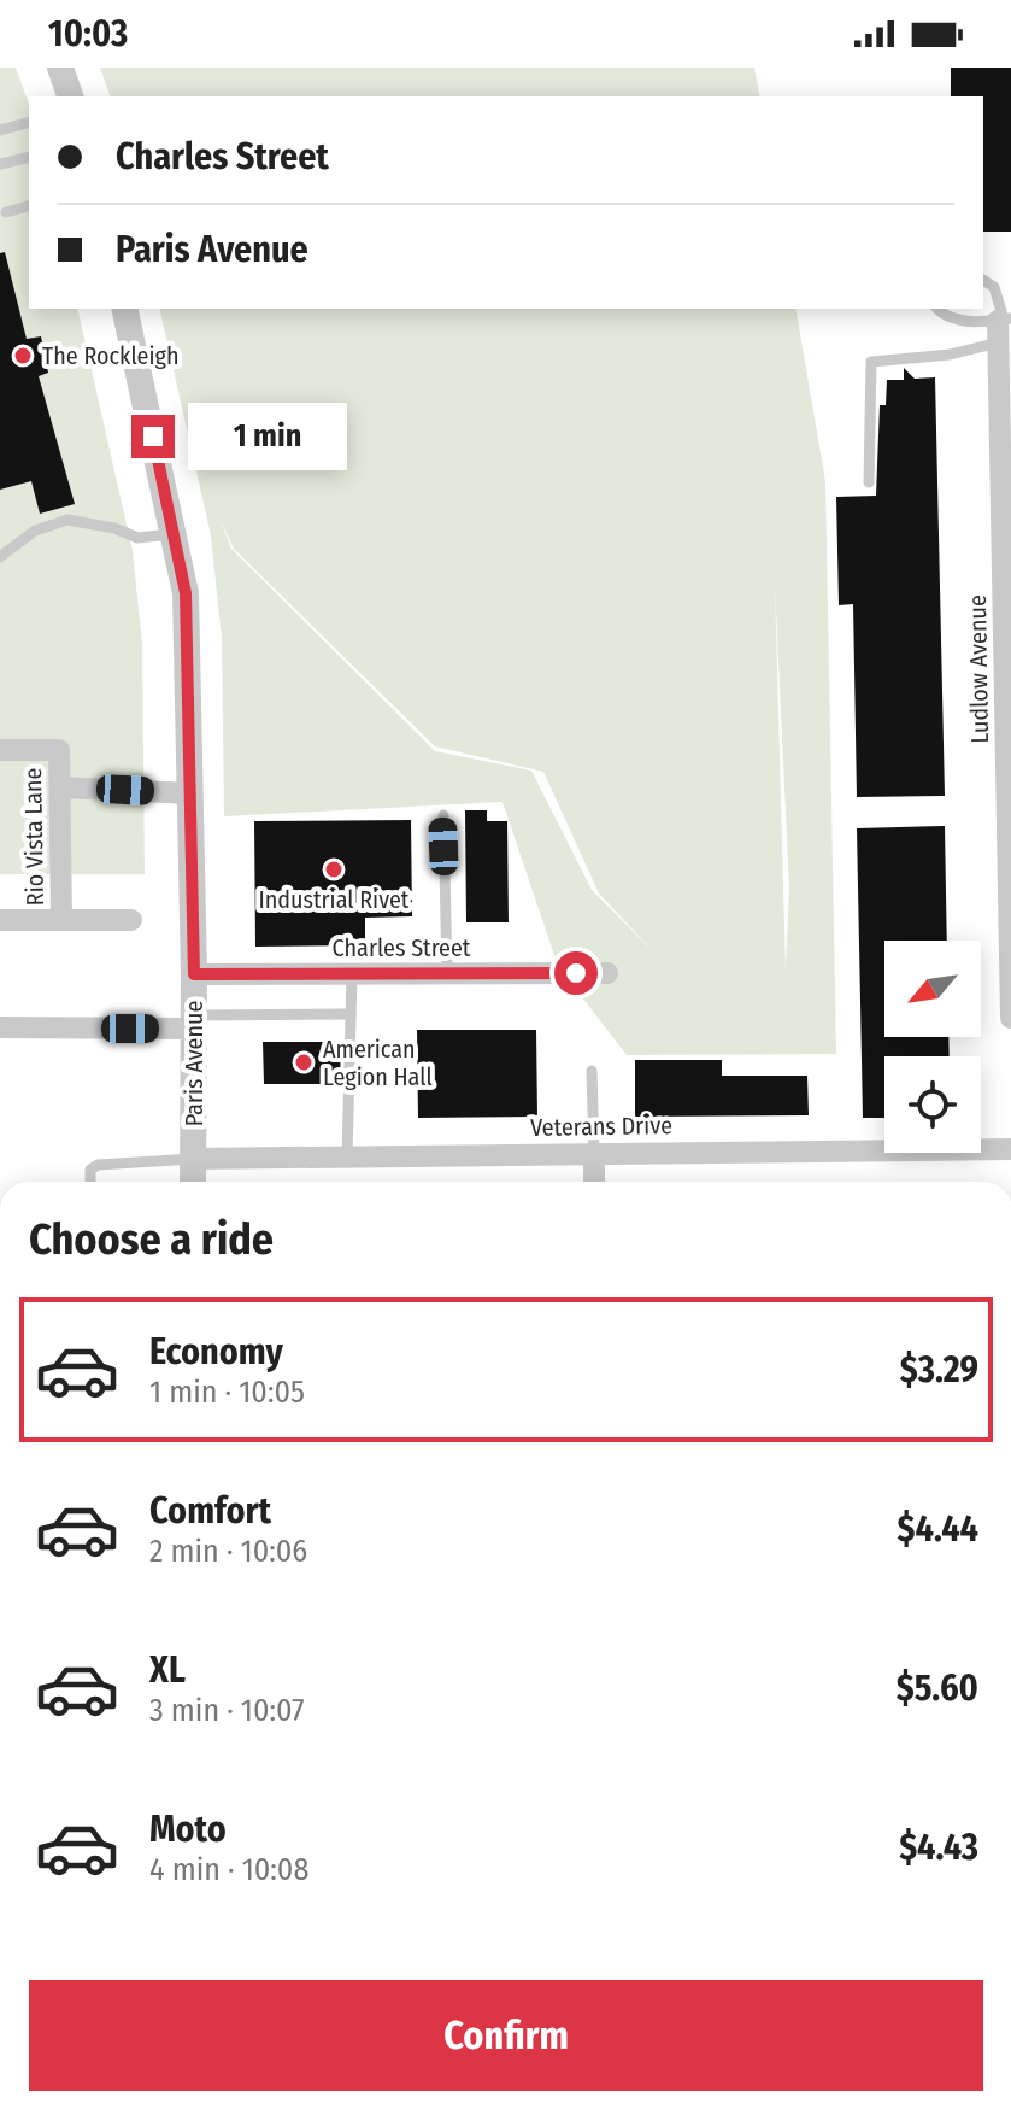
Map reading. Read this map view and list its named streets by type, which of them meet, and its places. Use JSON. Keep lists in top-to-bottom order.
{
  "streets": {
    "street": [
      "Ludlow Avenue",
      "Rio Vista Lane",
      "Charles Street",
      "Paris Avenue",
      "Veterans Drive"
    ]
  },
  "crossings": [
    ["Charles Street", "Paris Avenue"],
    ["Paris Avenue", "Veterans Drive"]
  ],
  "places": ["The Rockleigh", "Industrial Rivet", "American Legion Hall"],
  "north": "bottom left",
  "page": {
    "status": "10:03",
    "banner": ["Charles Street", "Paris Avenue"],
    "bubble": "1 min",
    "heading": "Choose a ride",
    "list": [
      {
        "name": "Economy",
        "note": "1 min · 10:05",
        "value": "$3.29"
      },
      {
        "name": "Comfort",
        "note": "2 min · 10:06",
        "value": "$4.44"
      },
      {
        "name": "XL",
        "note": "3 min · 10:07",
        "value": "$5.60"
      },
      {
        "name": "Moto",
        "note": "4 min · 10:08",
        "value": "$4.43"
      }
    ],
    "buttons": "Confirm"
  }
}
